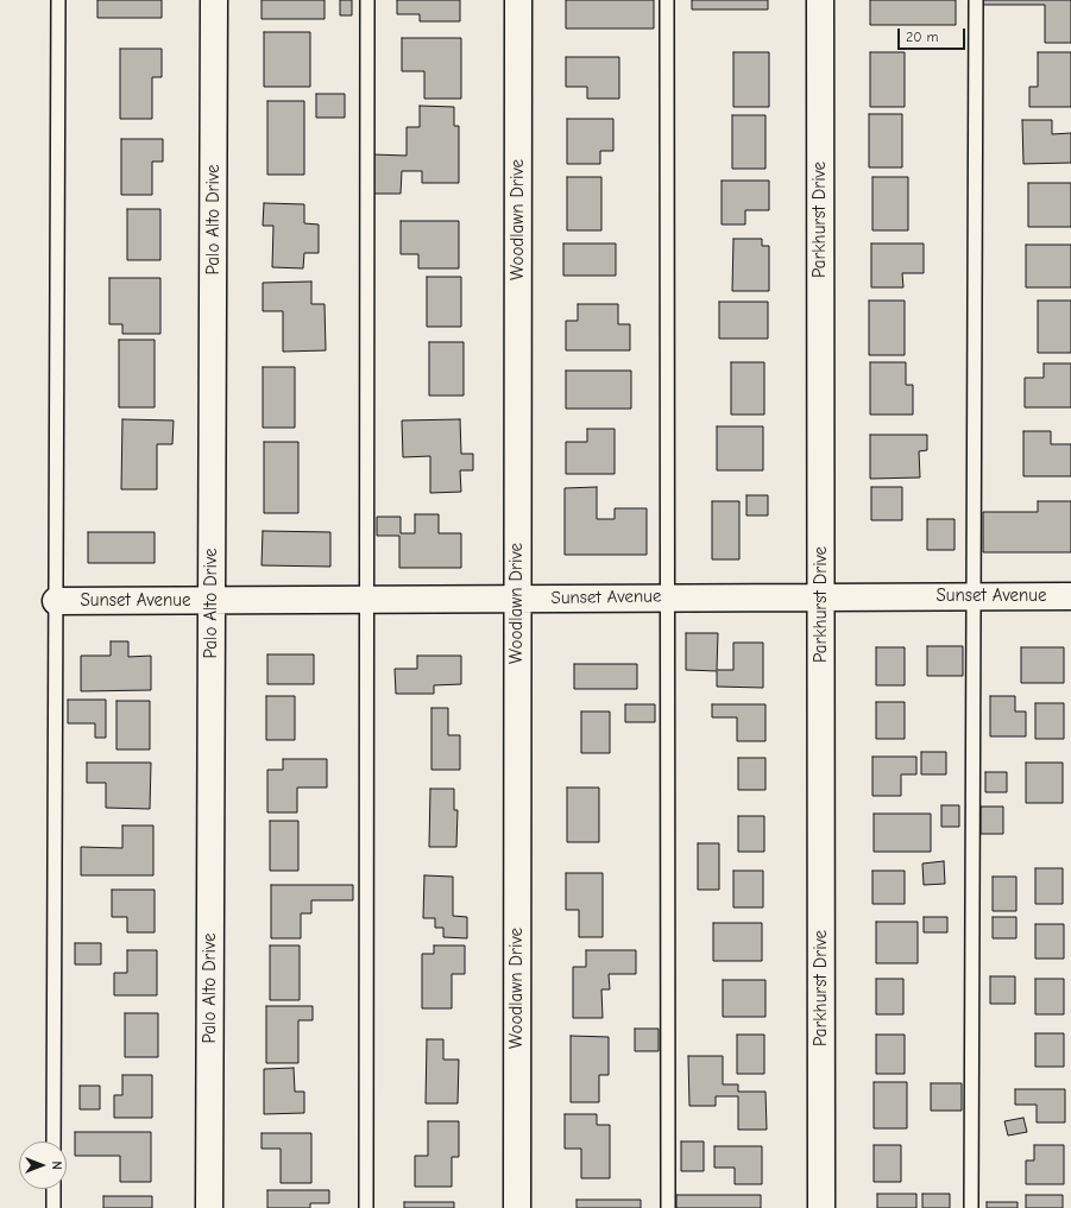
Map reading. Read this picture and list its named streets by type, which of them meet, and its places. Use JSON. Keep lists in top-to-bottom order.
{
  "streets": {
    "street": [
      "Palo Alto Drive",
      "Woodlawn Drive",
      "Parkhurst Drive",
      "Sunset Avenue"
    ]
  },
  "crossings": [
    ["Palo Alto Drive", "Sunset Avenue"],
    ["Woodlawn Drive", "Sunset Avenue"],
    ["Parkhurst Drive", "Sunset Avenue"]
  ],
  "scale_bar": "20 m",
  "north": "right"
}
